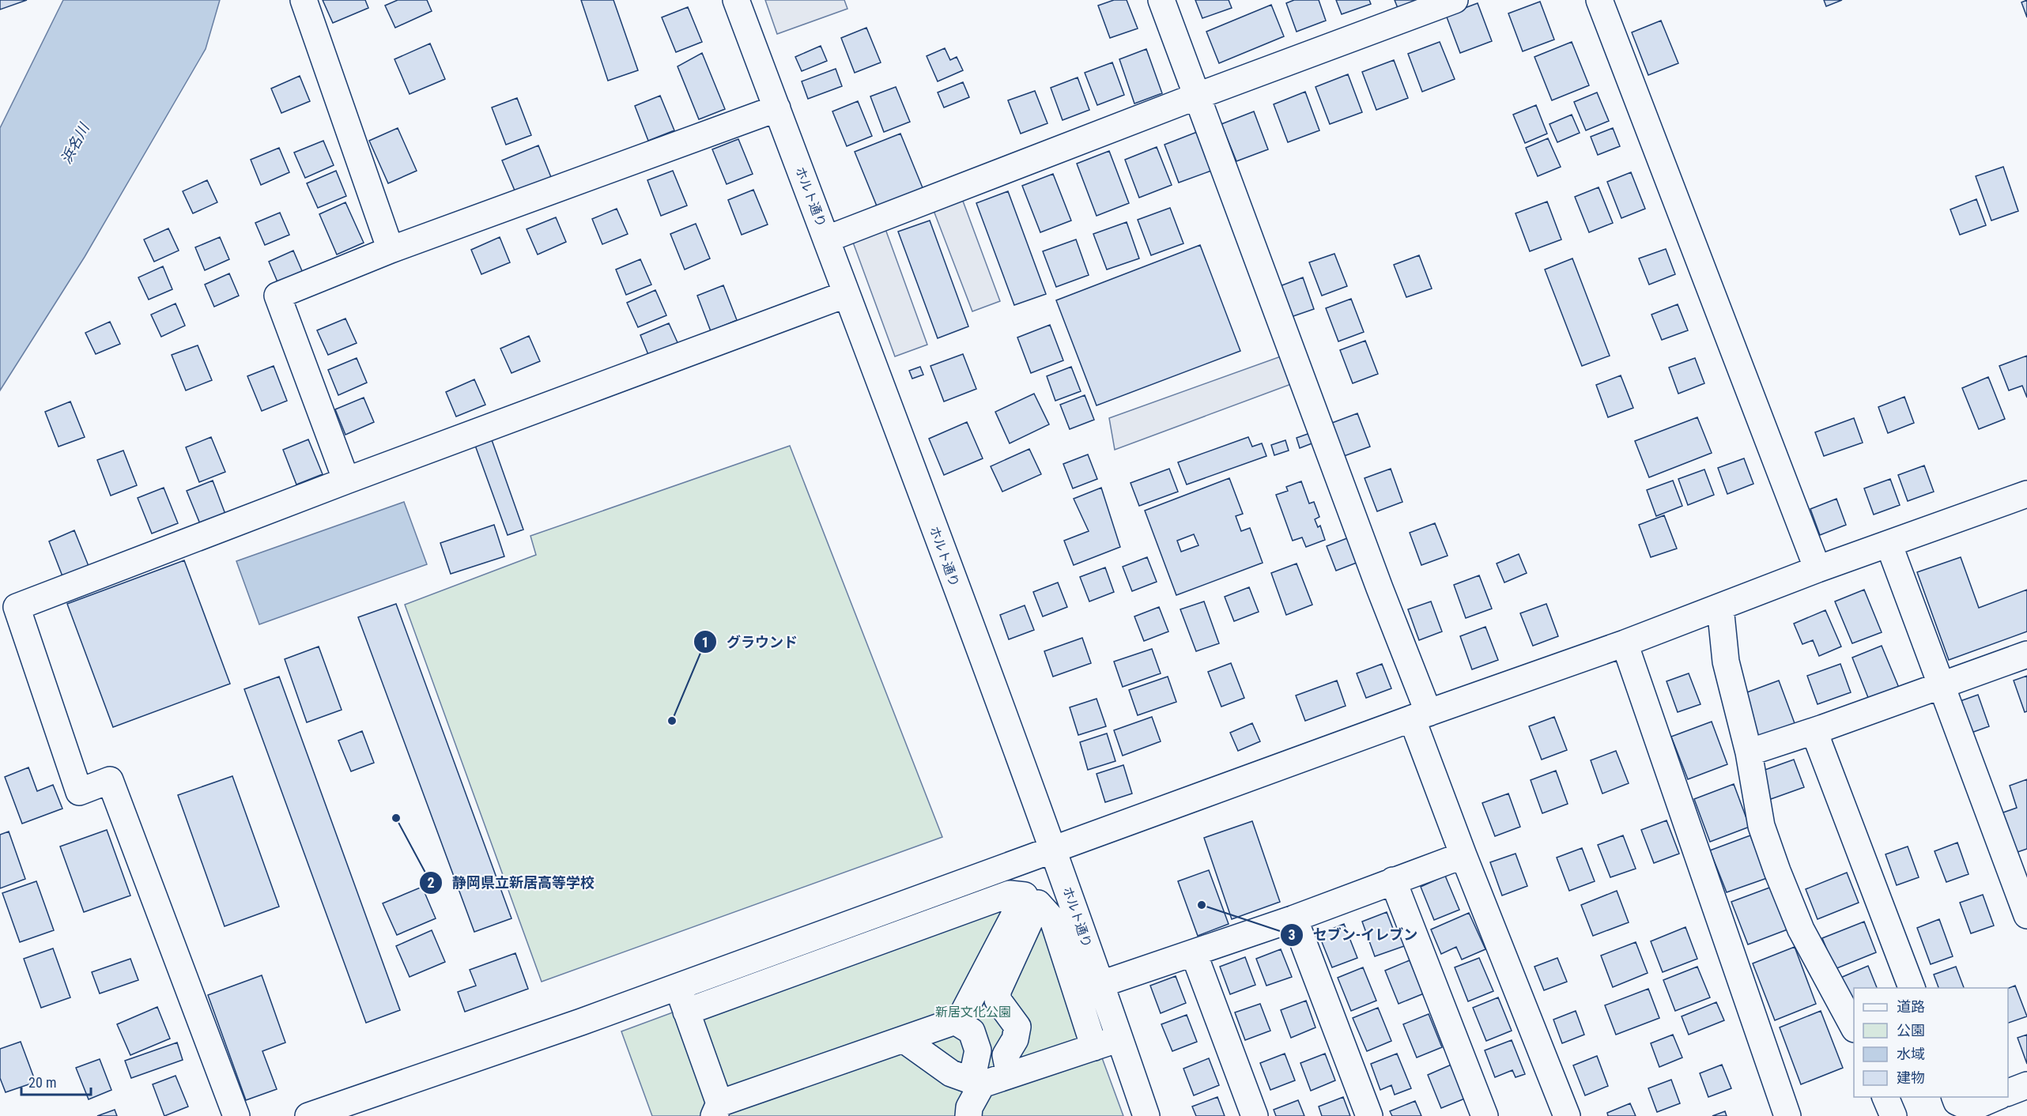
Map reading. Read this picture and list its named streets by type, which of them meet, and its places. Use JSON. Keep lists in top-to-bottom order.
{
  "streets": {
    "street": ["ホルト通り"]
  },
  "water": ["浜名川"],
  "parks": ["新居文化公園"],
  "places": ["グラウンド", "静岡県立新居高等学校", "セブン-イレブン"],
  "legend": [
    "道路",
    "公園",
    "水域",
    "建物"
  ],
  "scale_bar": "20 m"
}
